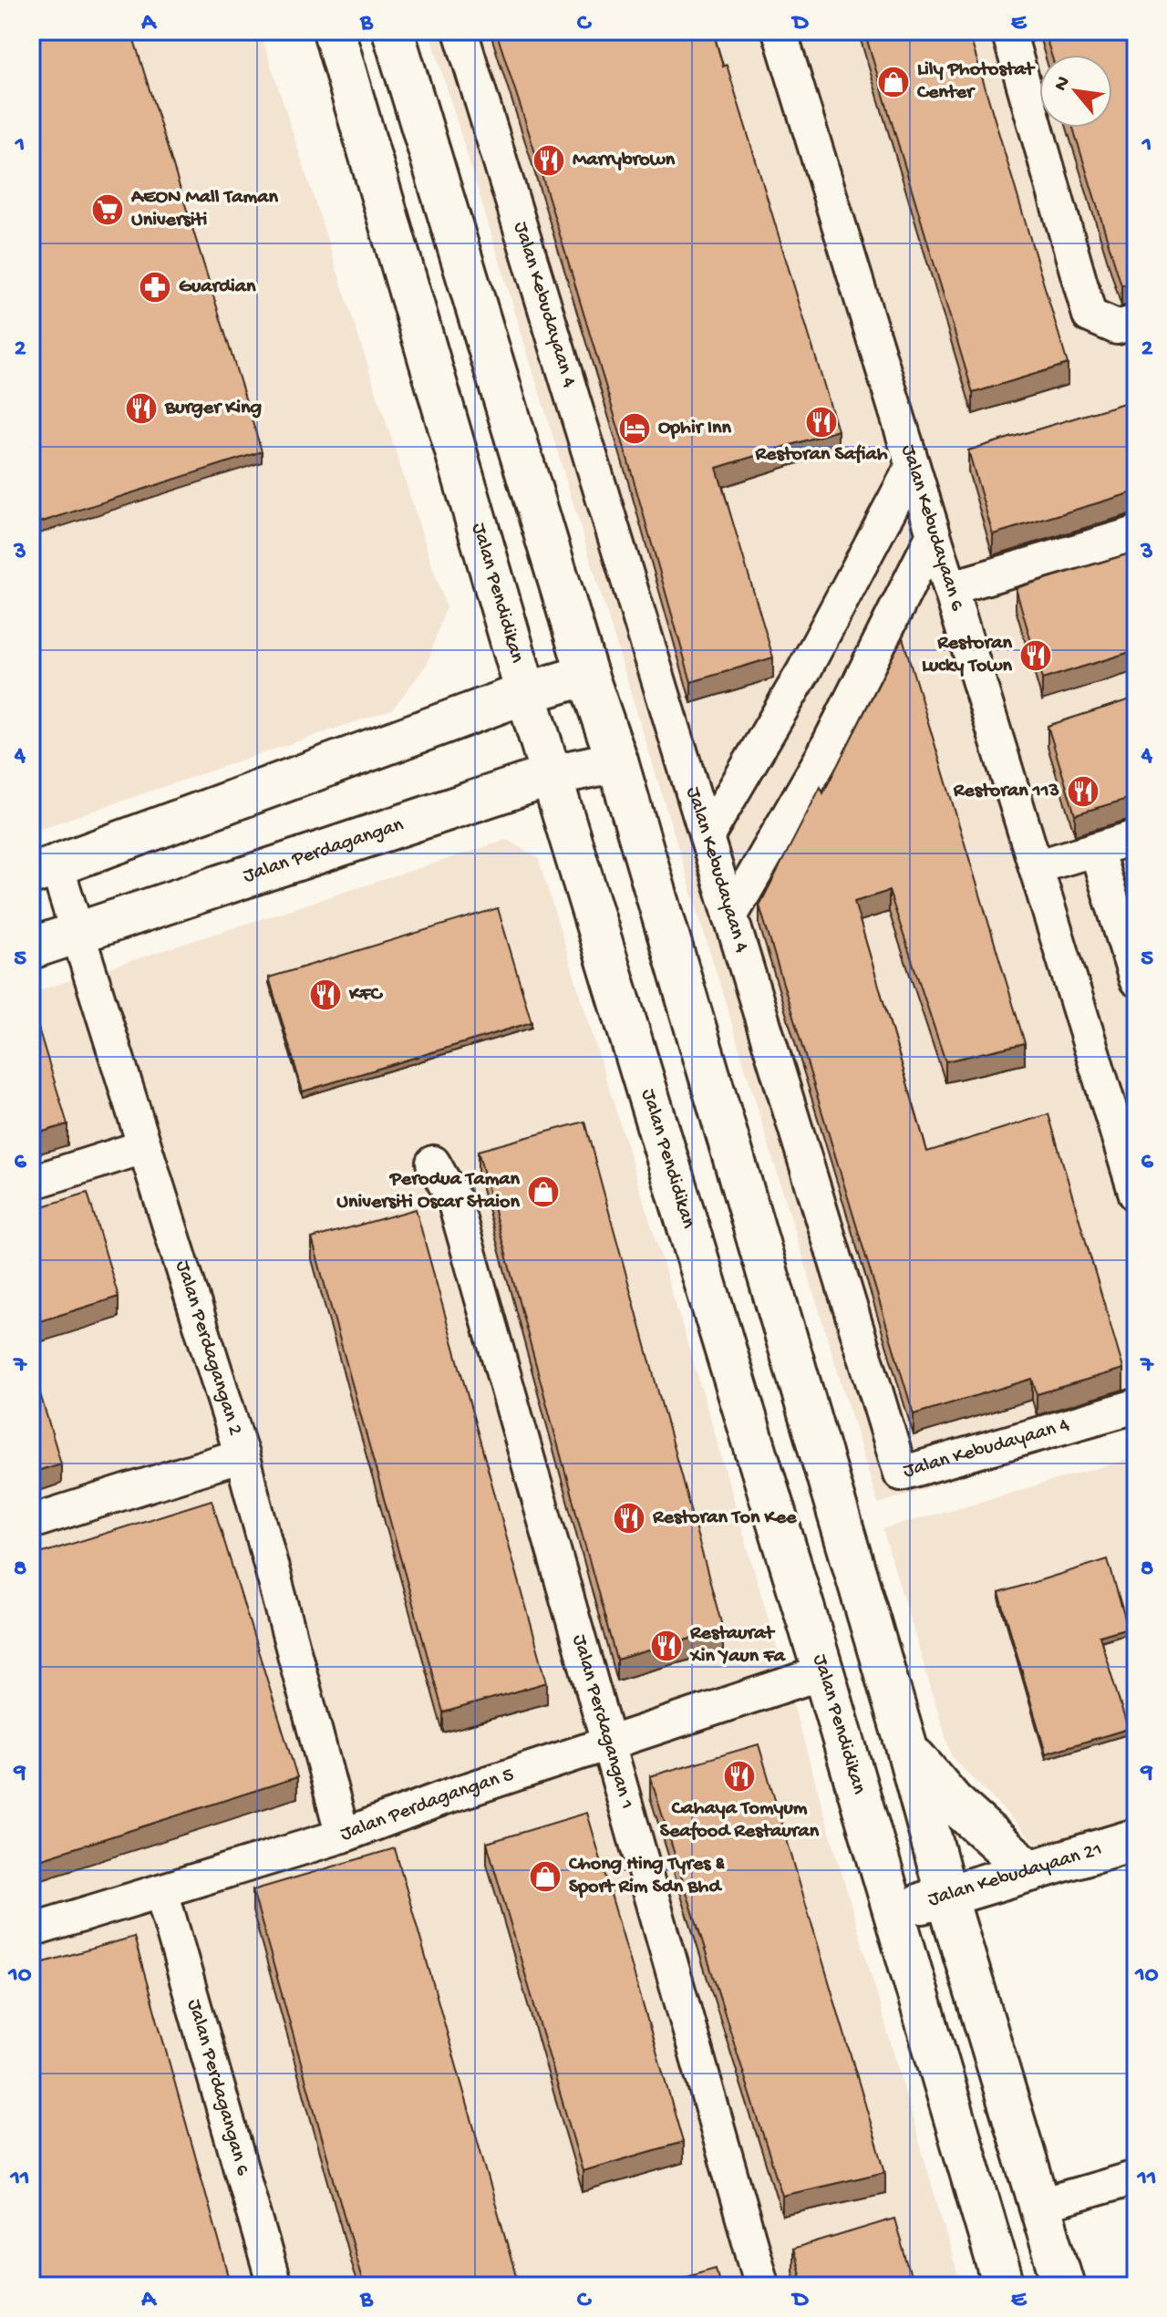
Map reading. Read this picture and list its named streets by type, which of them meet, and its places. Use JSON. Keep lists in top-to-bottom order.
{
  "streets": {
    "main road": ["Jalan Pendidikan", "Jalan Perdagangan", "Jalan Kebudayaan 21"],
    "street": [
      "Jalan Kebudayaan 4",
      "Jalan Kebudayaan 6",
      "Jalan Perdagangan 2",
      "Jalan Perdagangan 1",
      "Jalan Perdagangan 5",
      "Jalan Perdagangan 6"
    ]
  },
  "crossings": [
    ["Jalan Pendidikan", "Jalan Perdagangan"],
    ["Jalan Pendidikan", "Jalan Perdagangan 5"],
    ["Jalan Pendidikan", "Jalan Kebudayaan 21"],
    ["Jalan Perdagangan", "Jalan Perdagangan 2"],
    ["Jalan Perdagangan 2", "Jalan Perdagangan 5"],
    ["Jalan Perdagangan 1", "Jalan Perdagangan 5"],
    ["Jalan Perdagangan 5", "Jalan Perdagangan 6"]
  ],
  "places": {
    "shop": ["Lily Photostat Center", "Perodua Taman Universiti Oscar Staion", "Chong Hing Tyres & Sport Rim Sdn Bhd"],
    "restaurant": [
      "Marrybrown",
      "Burger King",
      "Restoran Safiah",
      "Restoran Lucky Town",
      "Restoran 113",
      "KFC",
      "Restoran Ton Kee",
      "Restaurat Xin Yaun Fa",
      "Cahaya Tomyum Seafood Restauran"
    ],
    "supermarket": ["AEON Mall Taman Universiti"],
    "pharmacy": ["Guardian"],
    "hotel": ["Ophir Inn"]
  },
  "north": "top left",
  "grid": {
    "columns": [
      "A",
      "B",
      "C",
      "D",
      "E"
    ],
    "rows": [
      "1",
      "2",
      "3",
      "4",
      "5",
      "6",
      "7",
      "8",
      "9",
      "10",
      "11"
    ]
  }
}
